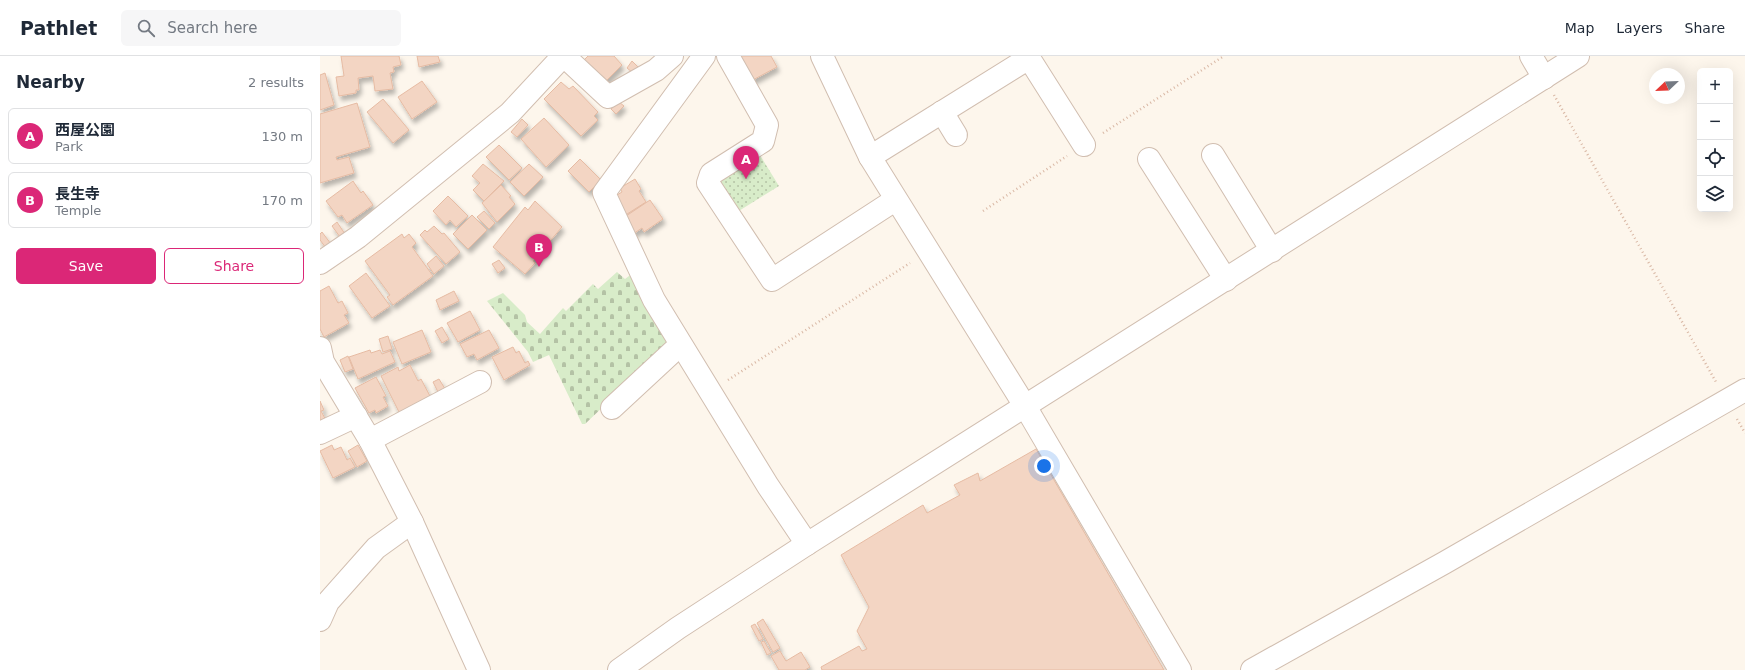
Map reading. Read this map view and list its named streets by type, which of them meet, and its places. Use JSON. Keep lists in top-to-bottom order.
{
  "north": "bottom left",
  "page": {
    "header": "Pathlet",
    "search": "Search here",
    "nav": ["Map", "Layers", "Share"],
    "heading": ["Nearby", "2 results"],
    "map_buttons": ["+", "−"],
    "list": [
      {
        "mark": "A",
        "name": "西屋公園",
        "note": "Park",
        "value": "130 m"
      },
      {
        "mark": "B",
        "name": "長生寺",
        "note": "Temple",
        "value": "170 m"
      }
    ],
    "pins": ["A", "B"],
    "buttons": ["Save", "Share"]
  }
}
